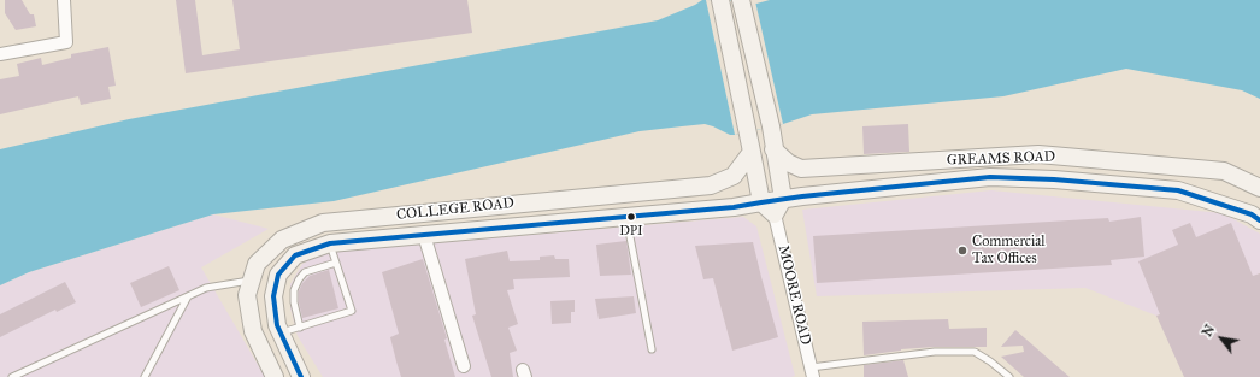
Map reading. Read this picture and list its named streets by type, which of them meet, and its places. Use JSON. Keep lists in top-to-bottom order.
{
  "streets": {
    "main road": ["GREAMS ROAD", "COLLEGE ROAD"],
    "street": ["MOORE ROAD"]
  },
  "crossings": [
    ["GREAMS ROAD", "COLLEGE ROAD"],
    ["GREAMS ROAD", "MOORE ROAD"]
  ],
  "places": ["DPI", "Commercial Tax Offices"],
  "north": "top left"
}
